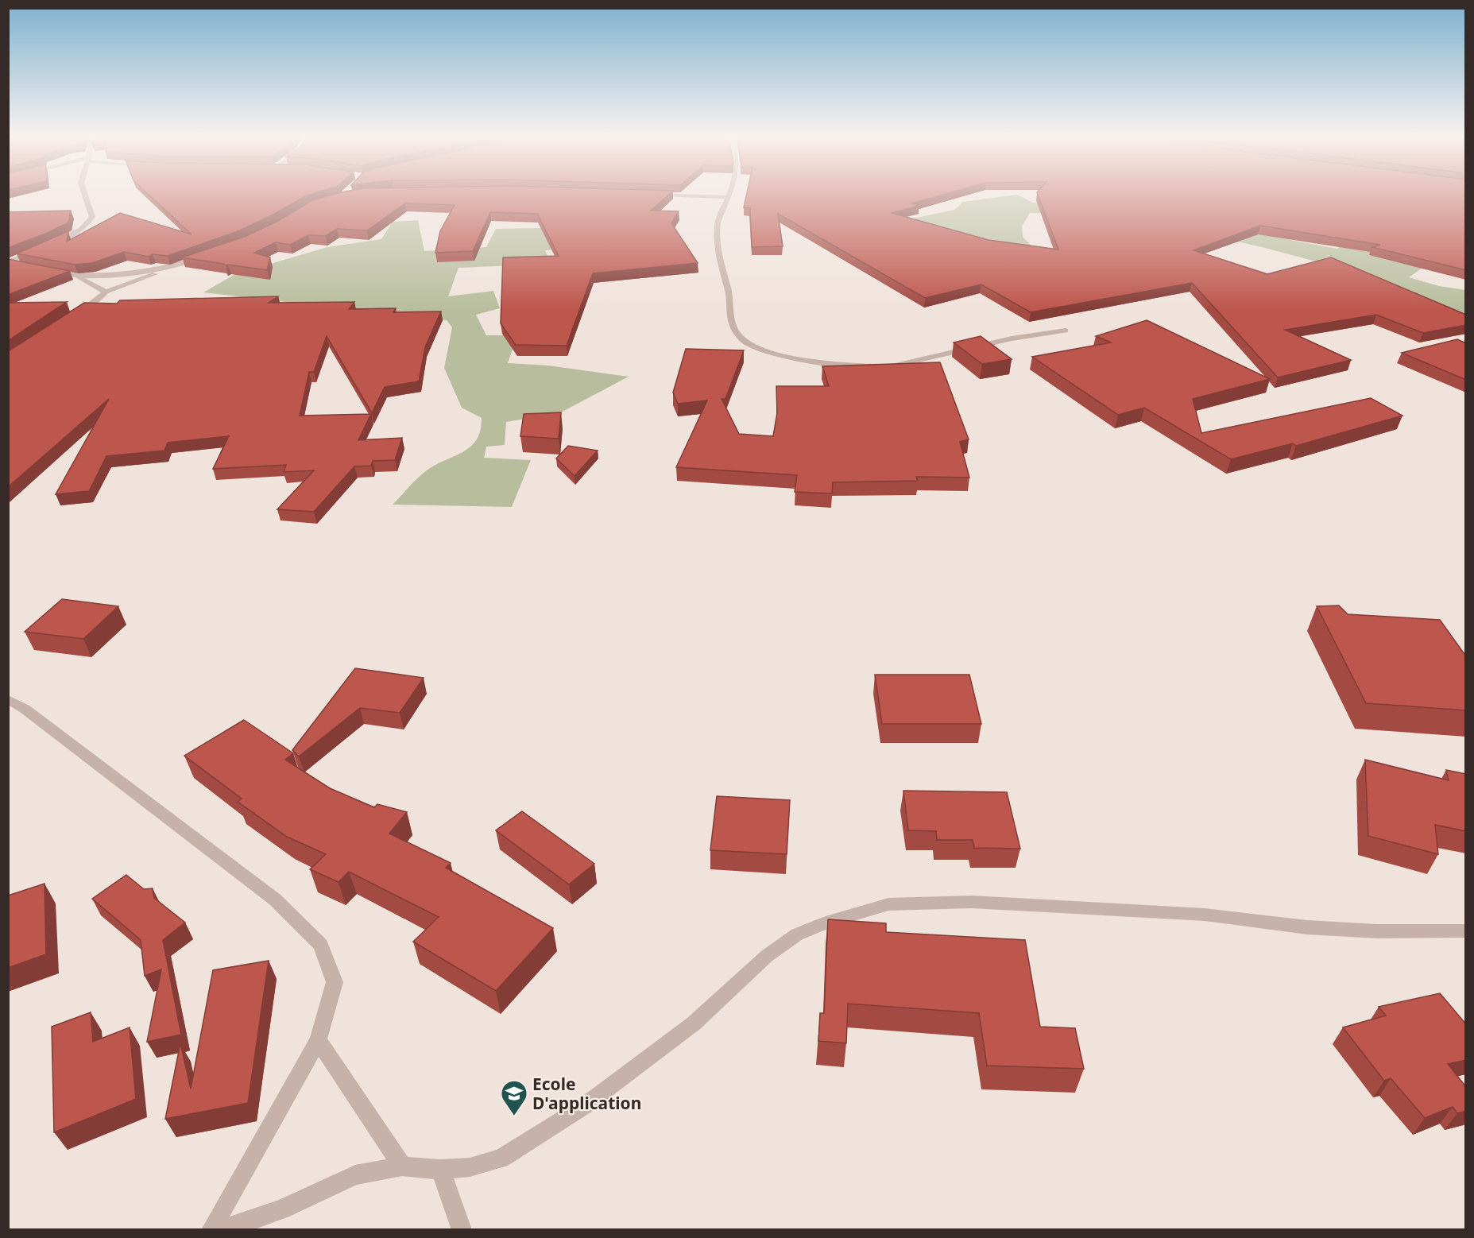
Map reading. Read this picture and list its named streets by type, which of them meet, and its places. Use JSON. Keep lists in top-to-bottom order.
{
  "places": {
    "school or university": ["Ecole D'application"]
  }
}
